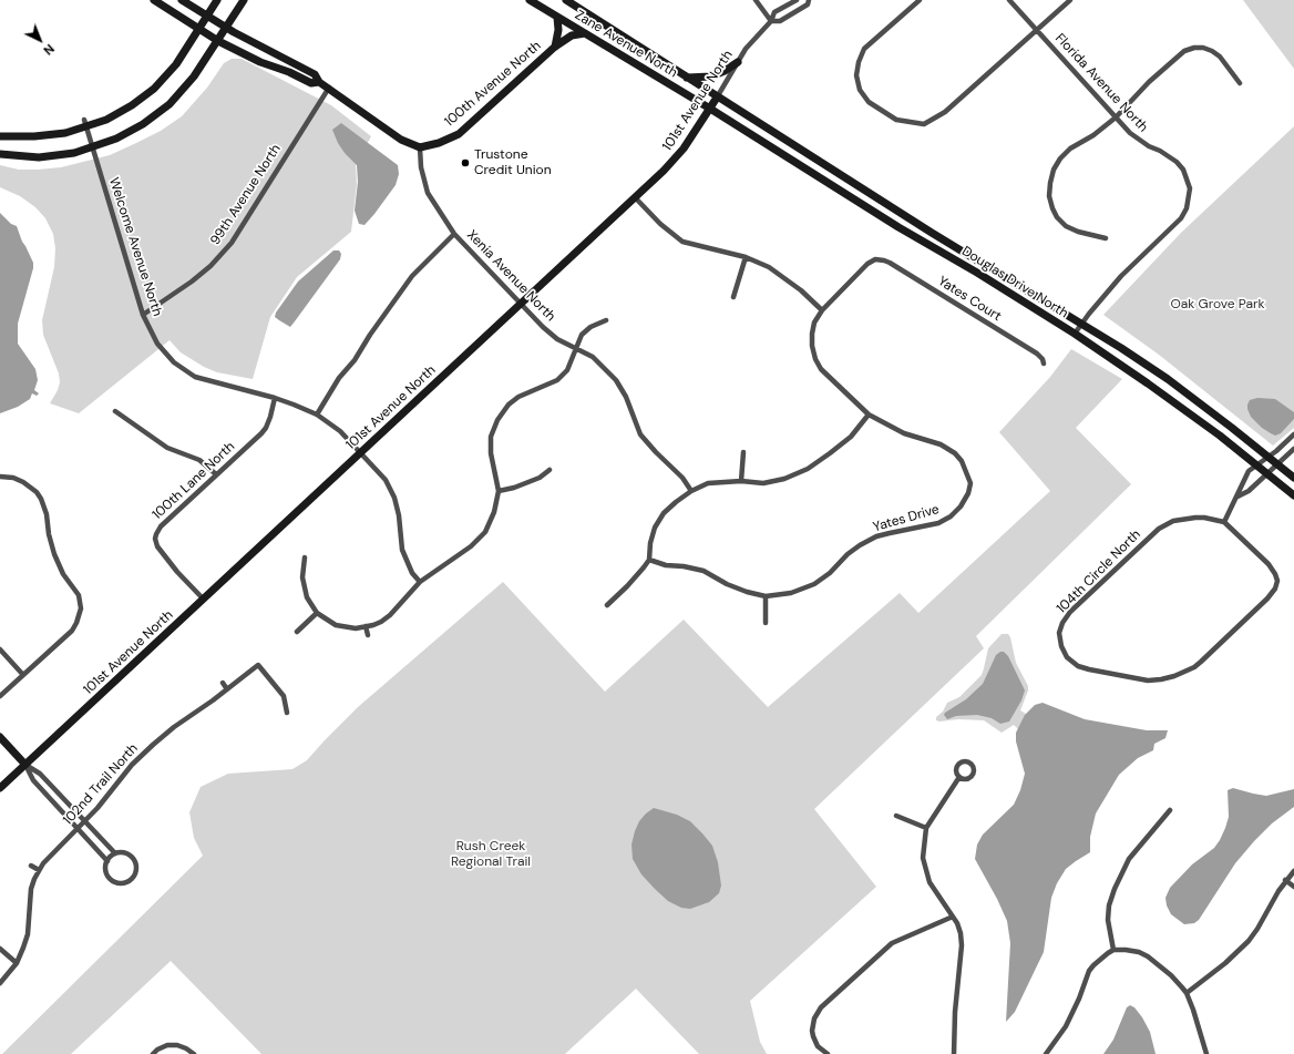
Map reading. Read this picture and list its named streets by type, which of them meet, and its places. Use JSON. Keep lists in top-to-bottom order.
{
  "streets": {
    "street": [
      "Zane Avenue North",
      "Florida Avenue North",
      "100th Avenue North",
      "101st Avenue North",
      "99th Avenue North",
      "Welcome Avenue North",
      "Xenia Avenue North",
      "Douglas Drive North",
      "Yates Court",
      "100th Lane North",
      "Yates Drive",
      "104th Circle North",
      "102nd Trail North"
    ]
  },
  "crossings": [
    ["Zane Avenue North", "100th Avenue North"],
    ["Zane Avenue North", "101st Avenue North"],
    ["Zane Avenue North", "Douglas Drive North"],
    ["Florida Avenue North", "Douglas Drive North"],
    ["100th Avenue North", "Xenia Avenue North"],
    ["101st Avenue North", "Welcome Avenue North"],
    ["101st Avenue North", "Xenia Avenue North"],
    ["101st Avenue North", "Douglas Drive North"],
    ["101st Avenue North", "100th Lane North"],
    ["99th Avenue North", "Welcome Avenue North"],
    ["Welcome Avenue North", "100th Lane North"],
    ["Yates Court", "Yates Drive"]
  ],
  "parks": ["Oak Grove Park", "Rush Creek Regional Trail"],
  "places": ["Trustone Credit Union"],
  "north": "bottom right"
}
